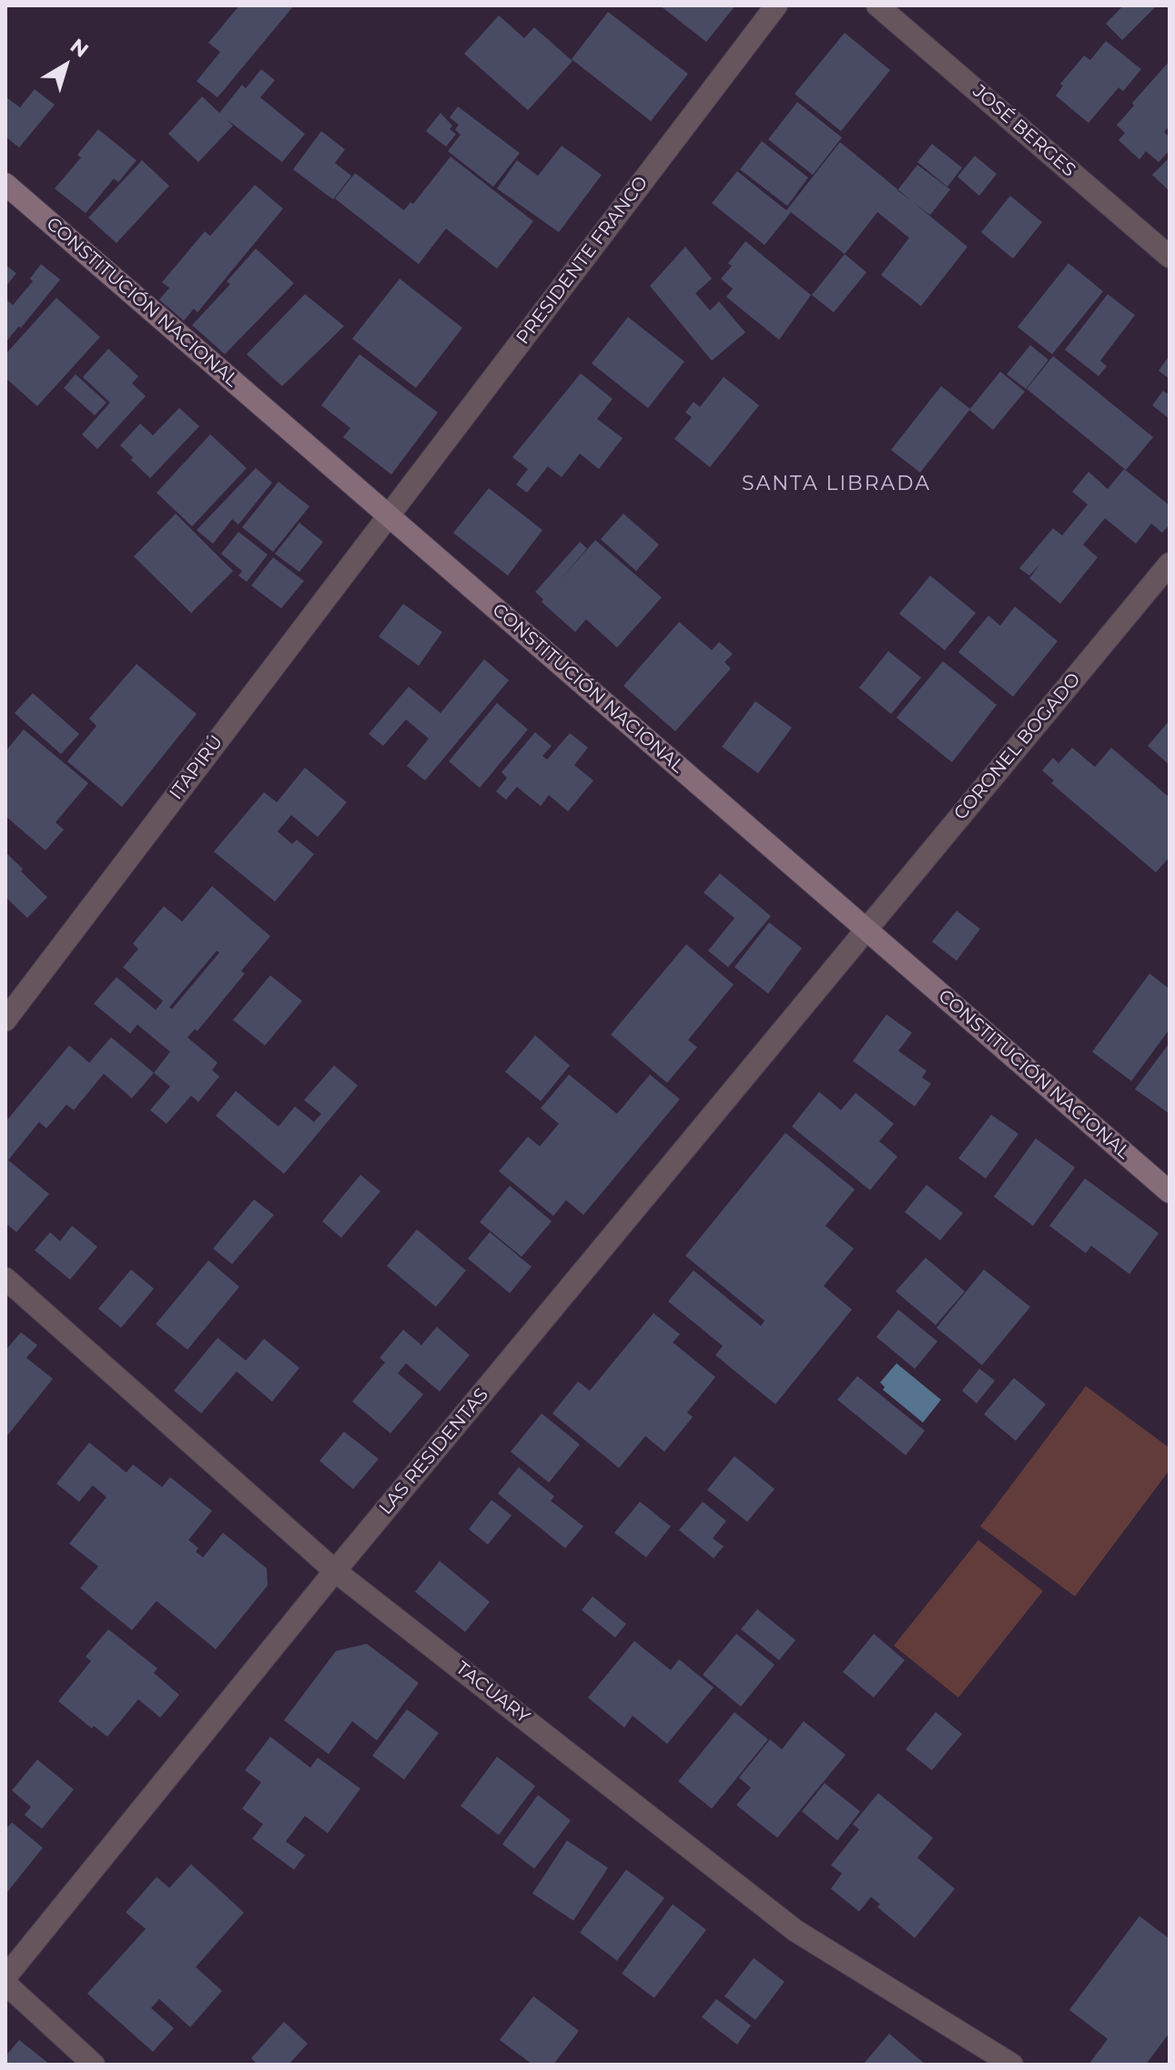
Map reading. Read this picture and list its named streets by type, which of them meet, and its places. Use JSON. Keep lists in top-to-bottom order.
{
  "streets": {
    "street": [
      "JOSÉ BERGES",
      "PRESIDENTE FRANCO",
      "CONSTITUCIÓN NACIONAL",
      "CORONEL BOGADO",
      "ITAPIRÚ",
      "LAS RESIDENTAS",
      "TACUARY"
    ]
  },
  "crossings": [
    ["PRESIDENTE FRANCO", "CONSTITUCIÓN NACIONAL"],
    ["PRESIDENTE FRANCO", "ITAPIRÚ"],
    ["CONSTITUCIÓN NACIONAL", "CORONEL BOGADO"],
    ["CONSTITUCIÓN NACIONAL", "ITAPIRÚ"],
    ["CONSTITUCIÓN NACIONAL", "LAS RESIDENTAS"],
    ["CORONEL BOGADO", "LAS RESIDENTAS"],
    ["LAS RESIDENTAS", "TACUARY"]
  ],
  "districts": ["SANTA LIBRADA"],
  "north": "top right"
}
